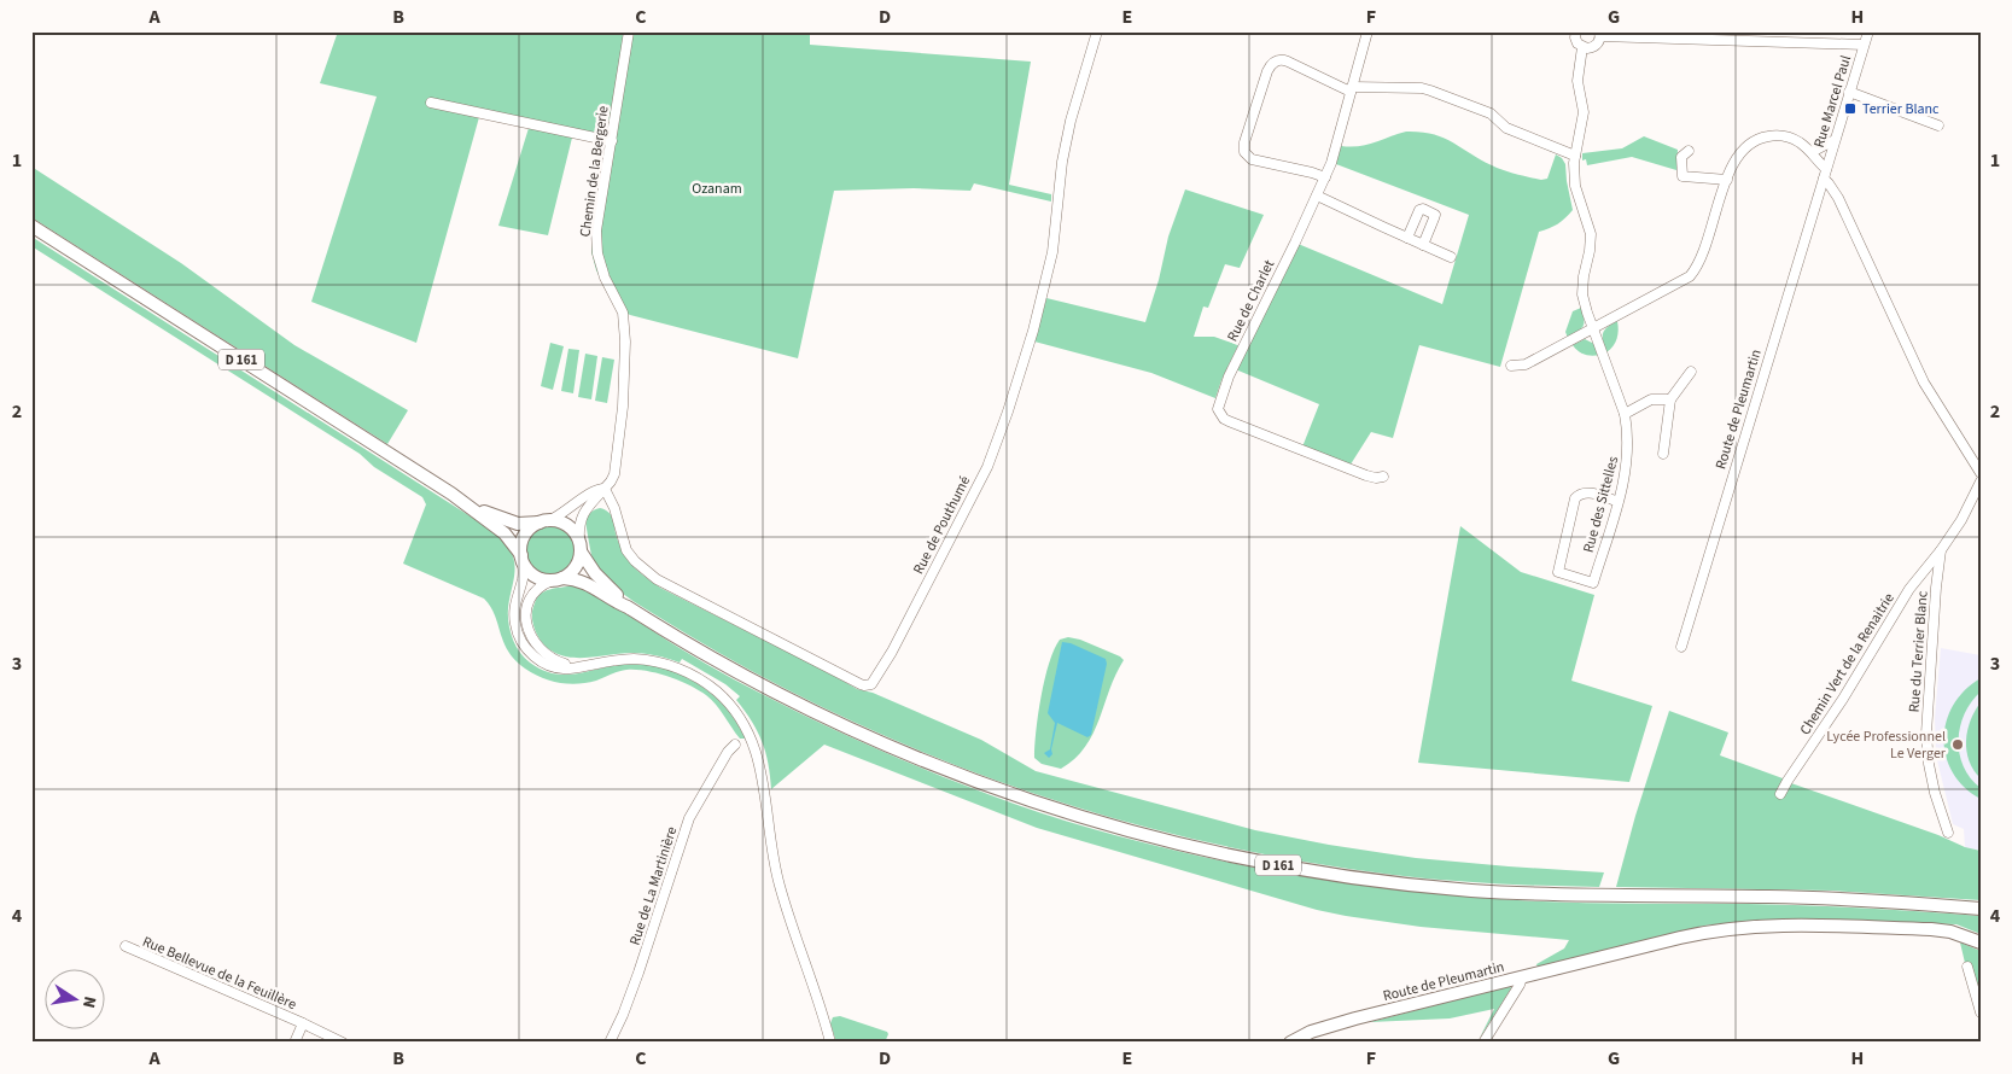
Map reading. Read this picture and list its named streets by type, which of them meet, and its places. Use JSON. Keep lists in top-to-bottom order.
{
  "streets": {
    "main road": ["D 161", "Route de Pleumartin"],
    "street": [
      "Rue Marcel Paul",
      "Chemin de la Bergerie",
      "Rue de Charlet",
      "Rue des Sittelles",
      "Rue de Pouthumé",
      "Rue du Terrier Blanc",
      "Chemin Vert de la Renaitrie",
      "Rue de La Martinière",
      "Rue Bellevue de la Feuillère"
    ]
  },
  "crossings": [
    ["Rue Marcel Paul", "Route de Pleumartin"],
    ["Chemin de la Bergerie", "D 161"],
    ["Chemin de la Bergerie", "Rue de Pouthumé"],
    ["Rue du Terrier Blanc", "Chemin Vert de la Renaitrie"]
  ],
  "parks": ["Ozanam"],
  "places": {
    "transit": ["Terrier Blanc"],
    "other": ["Lycée Professionnel Le Verger"]
  },
  "north": "right",
  "grid": {
    "columns": [
      "A",
      "B",
      "C",
      "D",
      "E",
      "F",
      "G",
      "H"
    ],
    "rows": [
      "1",
      "2",
      "3",
      "4"
    ]
  }
}
